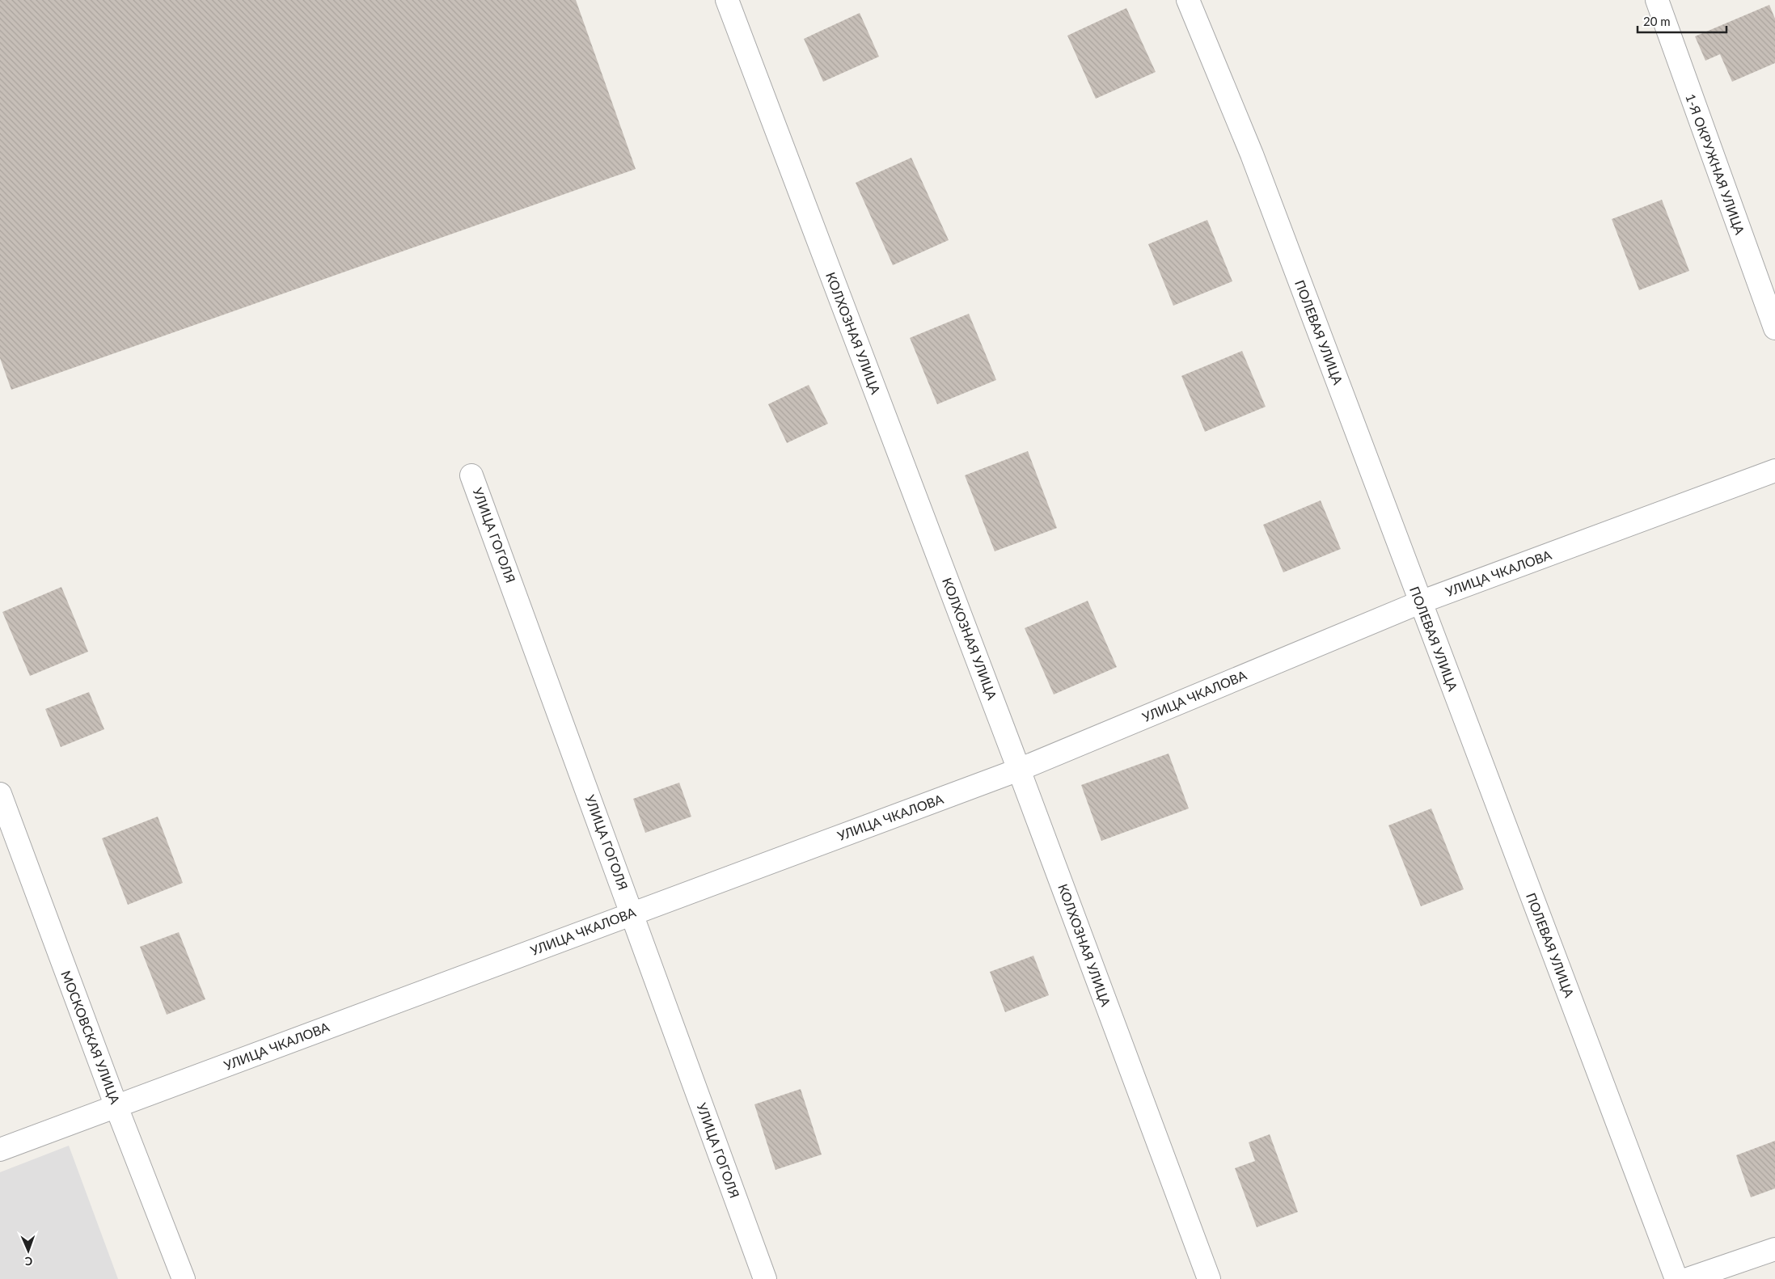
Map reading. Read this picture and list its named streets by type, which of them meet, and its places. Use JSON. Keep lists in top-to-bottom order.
{
  "streets": {
    "street": [
      "1-Я ОКРУЖНАЯ УЛИЦА",
      "ПОЛЕВАЯ УЛИЦА",
      "КОЛХОЗНАЯ УЛИЦА",
      "УЛИЦА ГОГОЛЯ",
      "УЛИЦА ЧКАЛОВА",
      "МОСКОВСКАЯ УЛИЦА"
    ]
  },
  "crossings": [
    ["ПОЛЕВАЯ УЛИЦА", "УЛИЦА ЧКАЛОВА"],
    ["КОЛХОЗНАЯ УЛИЦА", "УЛИЦА ЧКАЛОВА"],
    ["УЛИЦА ГОГОЛЯ", "УЛИЦА ЧКАЛОВА"],
    ["УЛИЦА ЧКАЛОВА", "МОСКОВСКАЯ УЛИЦА"]
  ],
  "scale_bar": "20 m",
  "north": "bottom"
}
